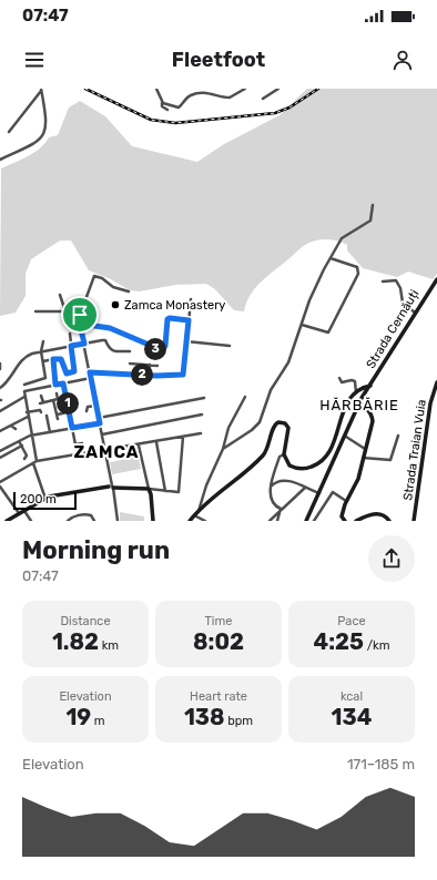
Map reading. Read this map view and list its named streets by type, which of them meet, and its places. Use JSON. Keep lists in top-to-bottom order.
{
  "streets": {
    "street": ["Strada Cernăuți", "Strada Traian Vuia"]
  },
  "districts": ["HĂRBĂRIE", "ZAMCA"],
  "places": ["Zamca Monastery"],
  "scale_bar": "200 m",
  "page": {
    "status": "07:47",
    "header": "Fleetfoot",
    "pins": ["3", "2", "1"],
    "scale": "200 m",
    "heading": ["Morning run", "07:47"],
    "stats": [
      ["Distance", "1.82 km"],
      ["Time", "8:02"],
      ["Pace", "4:25 /km"],
      ["Elevation", "19 m"],
      ["Heart rate", "138 bpm"],
      ["kcal", "134"]
    ],
    "chart": ["Elevation", "171–185 m"]
  }
}
